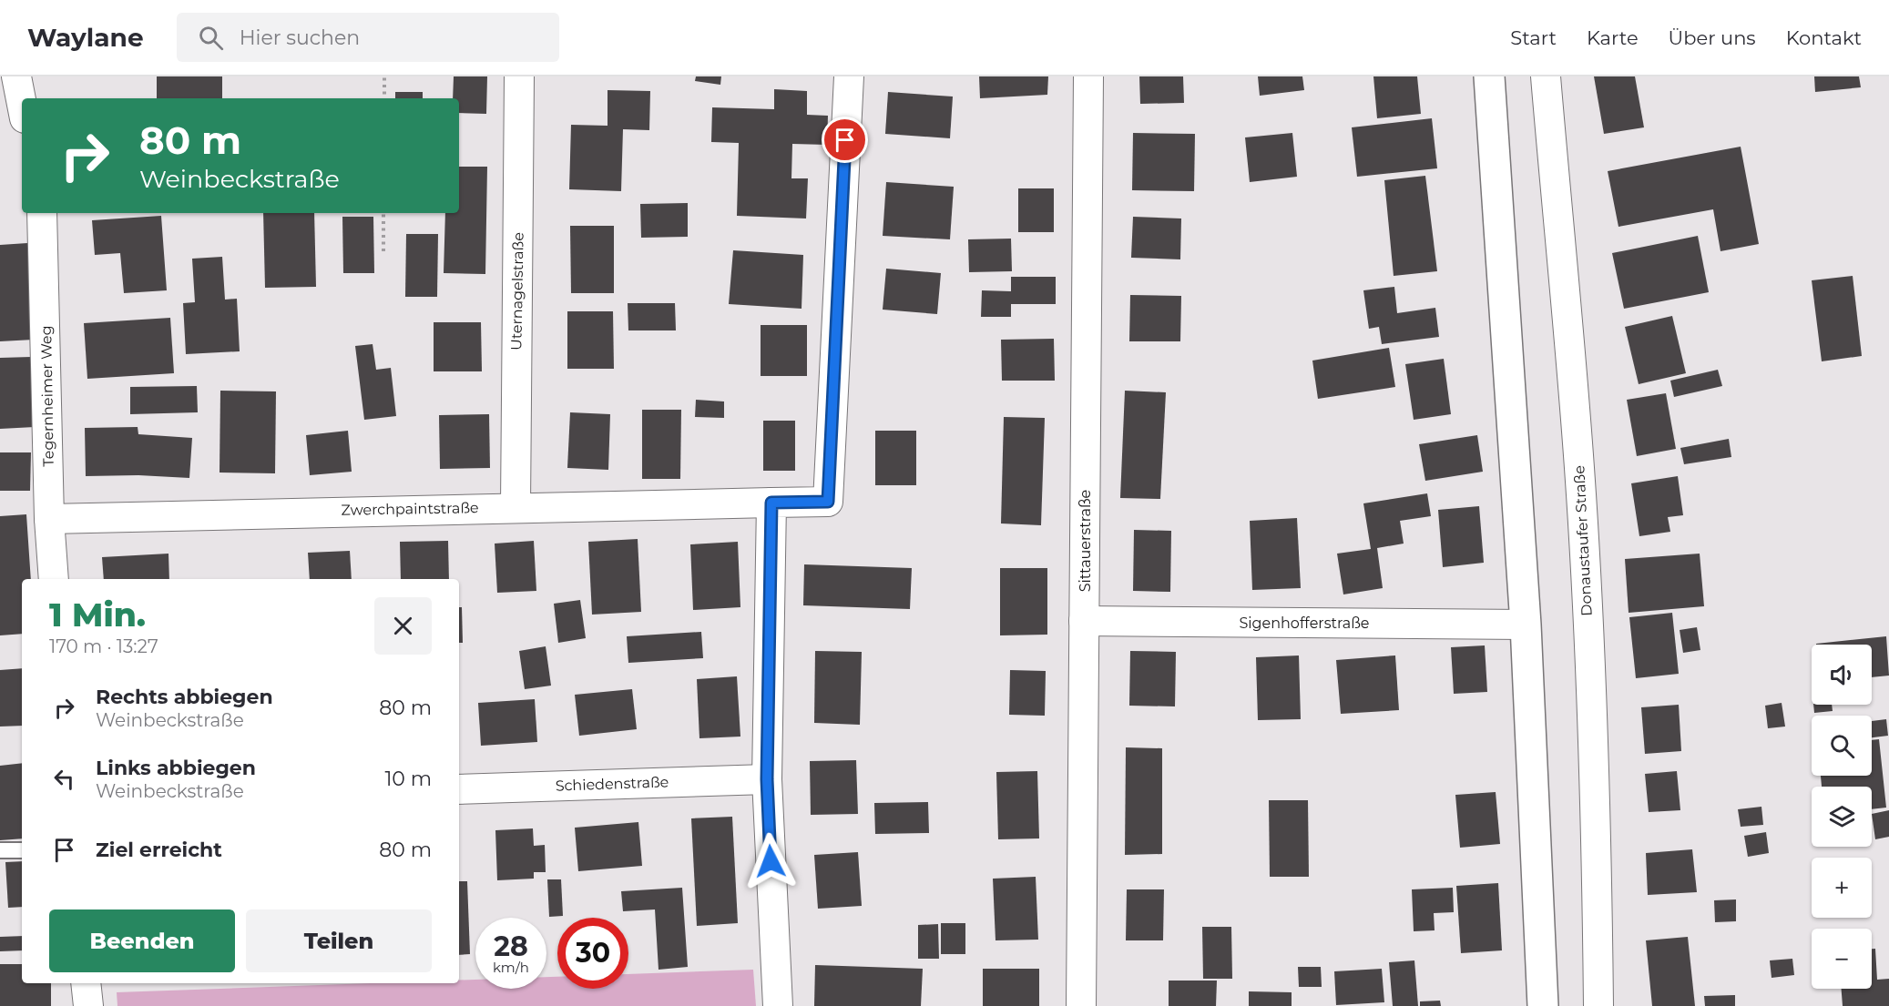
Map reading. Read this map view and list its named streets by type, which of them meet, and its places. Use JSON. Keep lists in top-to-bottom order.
{
  "streets": {
    "street": [
      "Uternagelstraße",
      "Tegernheimer Weg",
      "Zwerchpaintstraße",
      "Sittauerstraße",
      "Donaustaufer Straße",
      "Sigenhofferstraße",
      "Schiedenstraße"
    ]
  },
  "crossings": [
    ["Uternagelstraße", "Zwerchpaintstraße"],
    ["Tegernheimer Weg", "Zwerchpaintstraße"],
    ["Sittauerstraße", "Sigenhofferstraße"]
  ],
  "page": {
    "header": "Waylane",
    "search": "Hier suchen",
    "nav": [
      "Start",
      "Karte",
      "Über uns",
      "Kontakt"
    ],
    "turn": ["80 m", "Weinbeckstraße"],
    "heading": ["1 Min.", "170 m · 13:27"],
    "map_buttons": ["+", "−"],
    "list": [
      {
        "name": "Rechts abbiegen",
        "note": "Weinbeckstraße",
        "value": "80 m"
      },
      {
        "name": "Links abbiegen",
        "note": "Weinbeckstraße",
        "value": "10 m"
      },
      {
        "name": "Ziel erreicht",
        "value": "80 m"
      }
    ],
    "buttons": ["Beenden", "Teilen"],
    "speed": "28 km/h",
    "limit": "30"
  }
}
